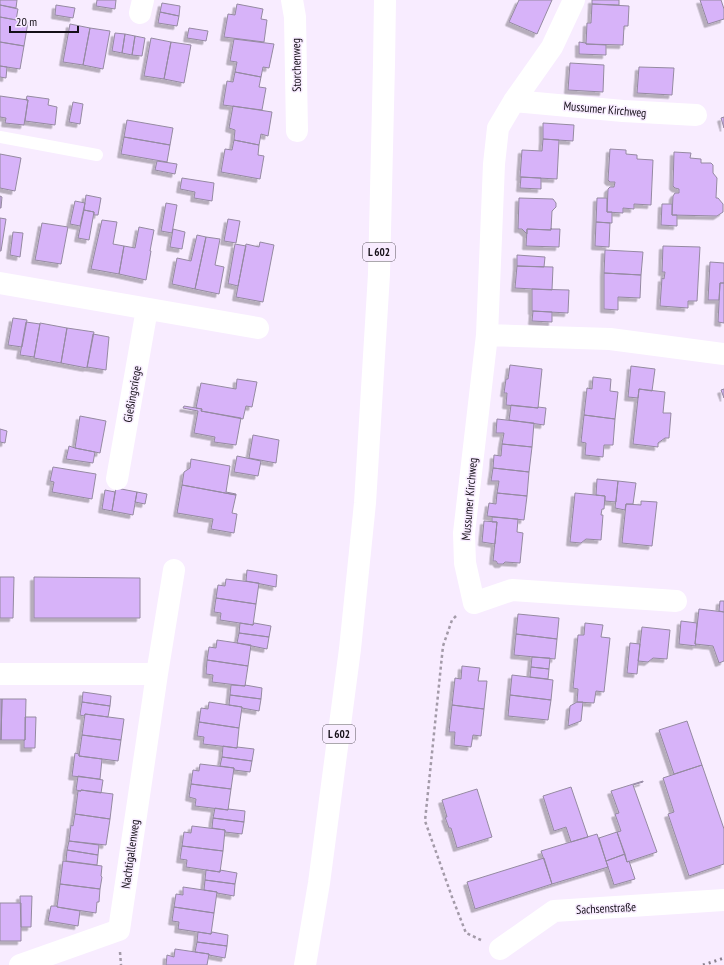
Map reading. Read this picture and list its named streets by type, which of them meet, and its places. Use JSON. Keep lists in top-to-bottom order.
{
  "streets": {
    "street": [
      "Storchenweg",
      "Mussumer Kirchweg",
      "L 602",
      "Gießingsriege",
      "Nachtigallenweg",
      "Sachsenstraße"
    ]
  },
  "scale_bar": "20 m"
}
